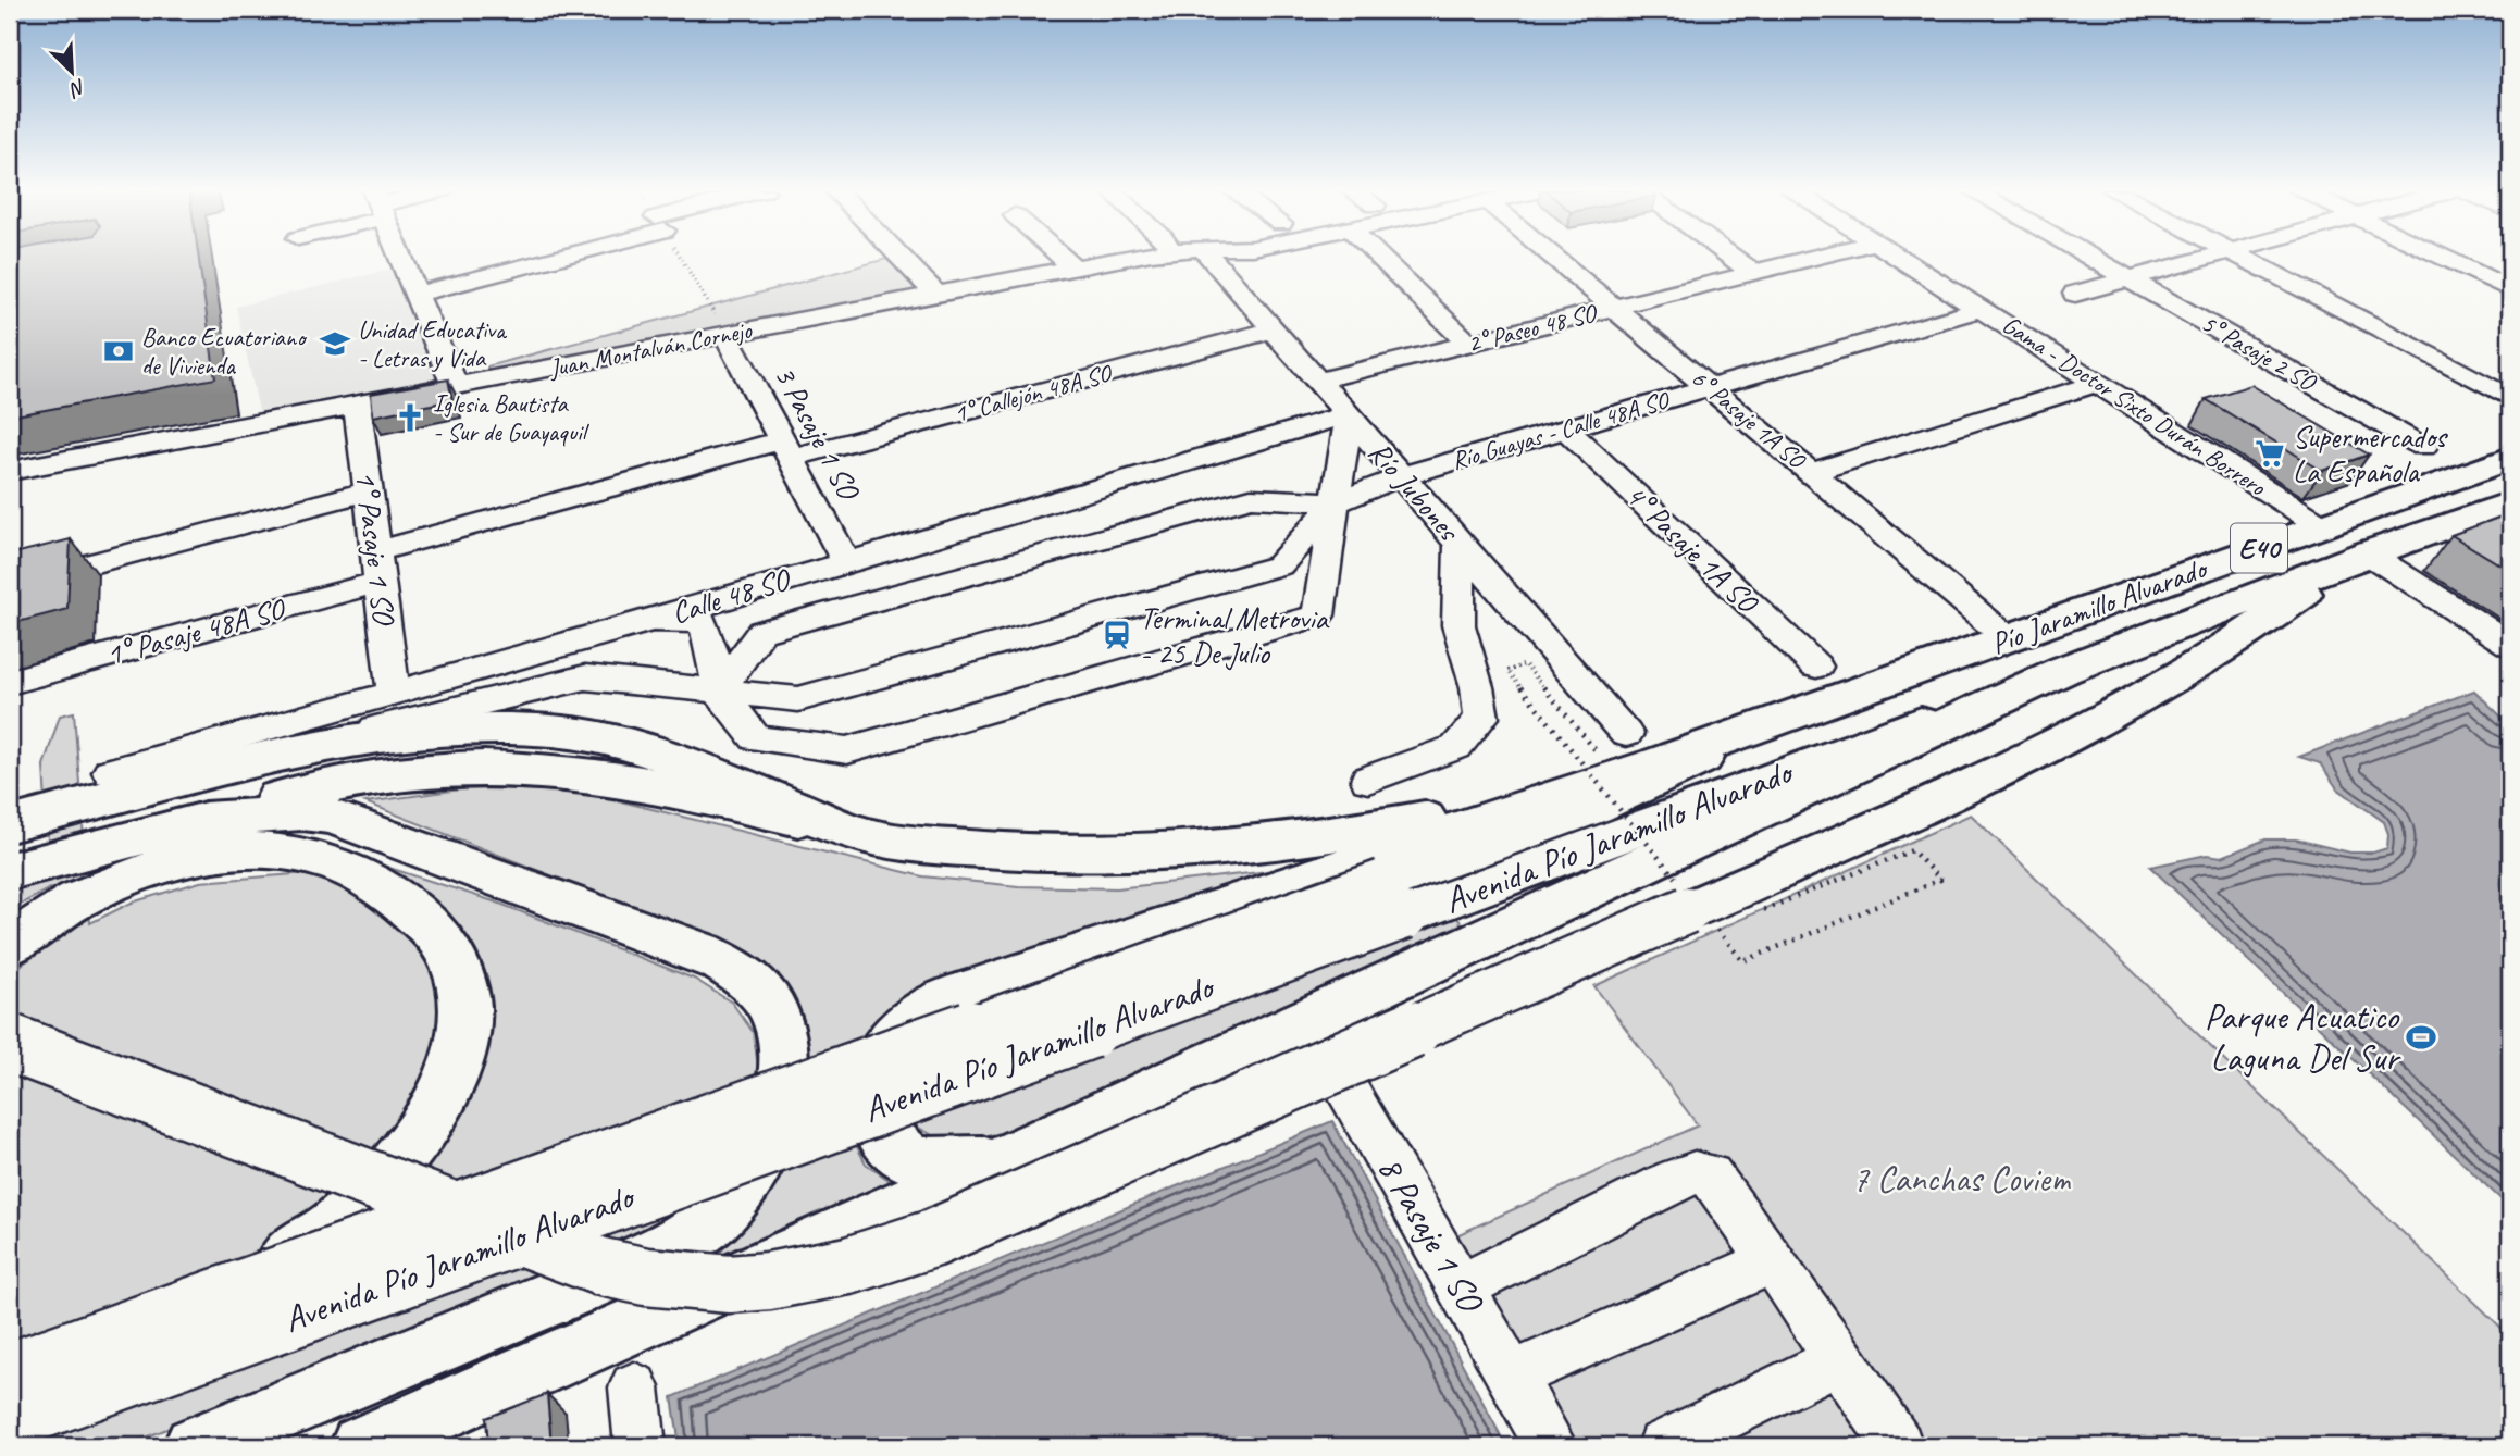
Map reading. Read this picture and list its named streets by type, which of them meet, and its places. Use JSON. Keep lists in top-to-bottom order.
{
  "streets": {
    "main road": ["E40", "Pío Jaramillo Alvarado", "Avenida Pío Jaramillo Alvarado"],
    "street": [
      "2° Paseo 48 SO",
      "Juan Montalván Cornejo",
      "5° Pasaje 2 SO",
      "1° Callejón 48A SO",
      "Gama - Doctor Sixto Durán Borrero",
      "6° Pasaje 1A SO",
      "Río Guayas - Calle 48A SO",
      "3 Pasaje 1 SO",
      "Río Jubones",
      "1° Pasaje 1 SO",
      "4° Pasaje 1A SO",
      "Calle 48 SO",
      "1° Pasaje 48A SO",
      "8 Pasaje 1 SO"
    ]
  },
  "crossings": [
    ["2° Paseo 48 SO", "6° Pasaje 1A SO"],
    ["2° Paseo 48 SO", "Río Jubones"],
    ["Juan Montalván Cornejo", "3 Pasaje 1 SO"],
    ["Juan Montalván Cornejo", "1° Pasaje 1 SO"],
    ["1° Callejón 48A SO", "3 Pasaje 1 SO"],
    ["1° Callejón 48A SO", "Río Jubones"],
    ["1° Callejón 48A SO", "1° Pasaje 1 SO"],
    ["1° Callejón 48A SO", "1° Pasaje 48A SO"],
    ["Gama - Doctor Sixto Durán Borrero", "Río Guayas - Calle 48A SO"],
    ["Gama - Doctor Sixto Durán Borrero", "Pío Jaramillo Alvarado"],
    ["6° Pasaje 1A SO", "Río Guayas - Calle 48A SO"],
    ["6° Pasaje 1A SO", "Pío Jaramillo Alvarado"],
    ["Río Guayas - Calle 48A SO", "Río Jubones"],
    ["Río Guayas - Calle 48A SO", "4° Pasaje 1A SO"],
    ["3 Pasaje 1 SO", "Calle 48 SO"],
    ["Río Jubones", "Calle 48 SO"],
    ["1° Pasaje 1 SO", "Calle 48 SO"],
    ["1° Pasaje 1 SO", "1° Pasaje 48A SO"],
    ["4° Pasaje 1A SO", "Pío Jaramillo Alvarado"],
    ["4° Pasaje 1A SO", "Avenida Pío Jaramillo Alvarado"],
    ["Pío Jaramillo Alvarado", "Avenida Pío Jaramillo Alvarado"]
  ],
  "parks": ["7 Canchas Coviem"],
  "places": {
    "school or university": ["Unidad Educativa - Letras y Vida"],
    "bank": ["Banco Ecuatoriano de Vivienda"],
    "church": ["Iglesia Bautista - Sur de Guayaquil"],
    "supermarket": ["Supermercados La Española"],
    "station": ["Terminal Metrovia - 25 De Julio"],
    "sports": ["Parque Acuatico Laguna Del Sur"]
  },
  "north": "bottom right"
}
